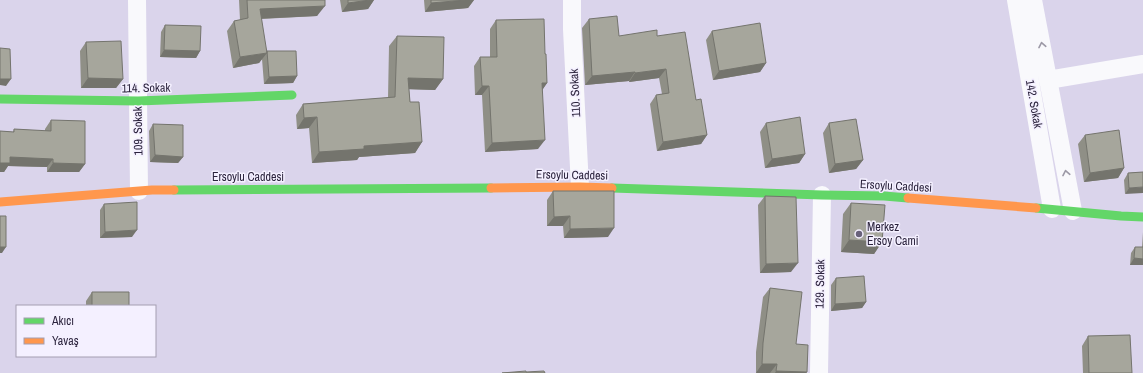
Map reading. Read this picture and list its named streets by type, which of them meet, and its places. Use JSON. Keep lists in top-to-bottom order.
{
  "streets": {
    "street": [
      "114. Sokak",
      "110. Sokak",
      "142. Sokak",
      "109. Sokak",
      "Ersoylu Caddesi",
      "129. Sokak"
    ]
  },
  "crossings": [
    ["114. Sokak", "109. Sokak"],
    ["110. Sokak", "Ersoylu Caddesi"],
    ["142. Sokak", "Ersoylu Caddesi"],
    ["109. Sokak", "Ersoylu Caddesi"],
    ["Ersoylu Caddesi", "129. Sokak"]
  ],
  "places": ["Merkez Ersoy Cami"],
  "legend": ["Akıcı", "Yavaş"]
}
